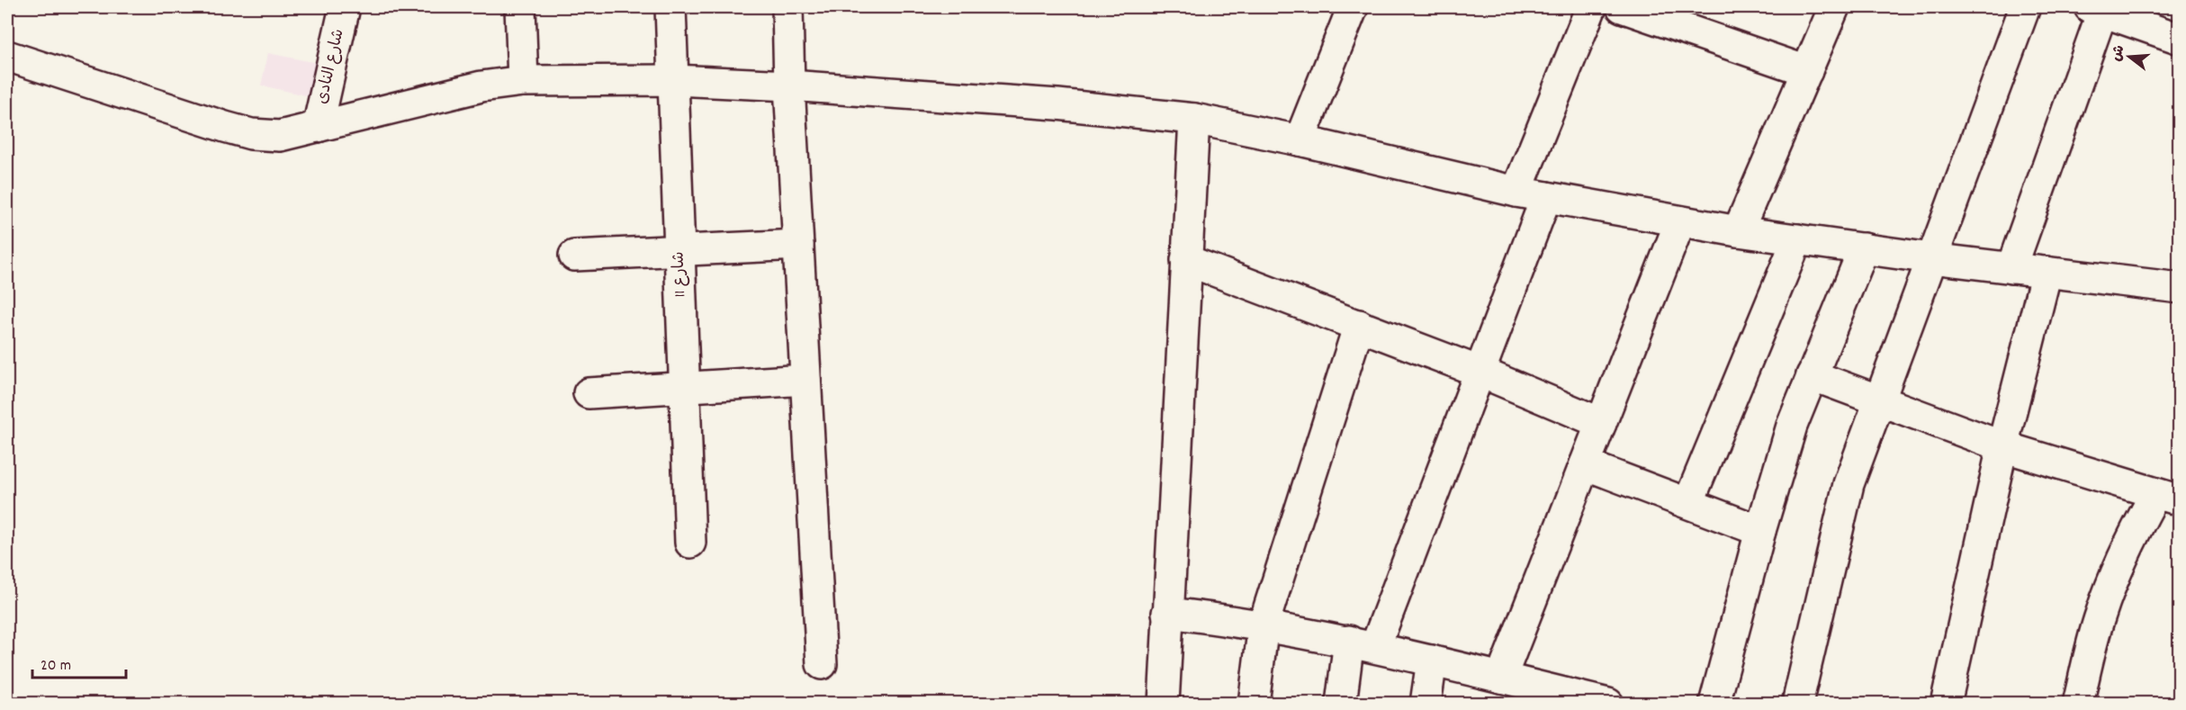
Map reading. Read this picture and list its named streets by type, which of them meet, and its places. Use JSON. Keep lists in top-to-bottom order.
{
  "streets": {
    "street": ["شارع النادى", "شارع 11"]
  },
  "scale_bar": "20 m",
  "north": "left"
}
